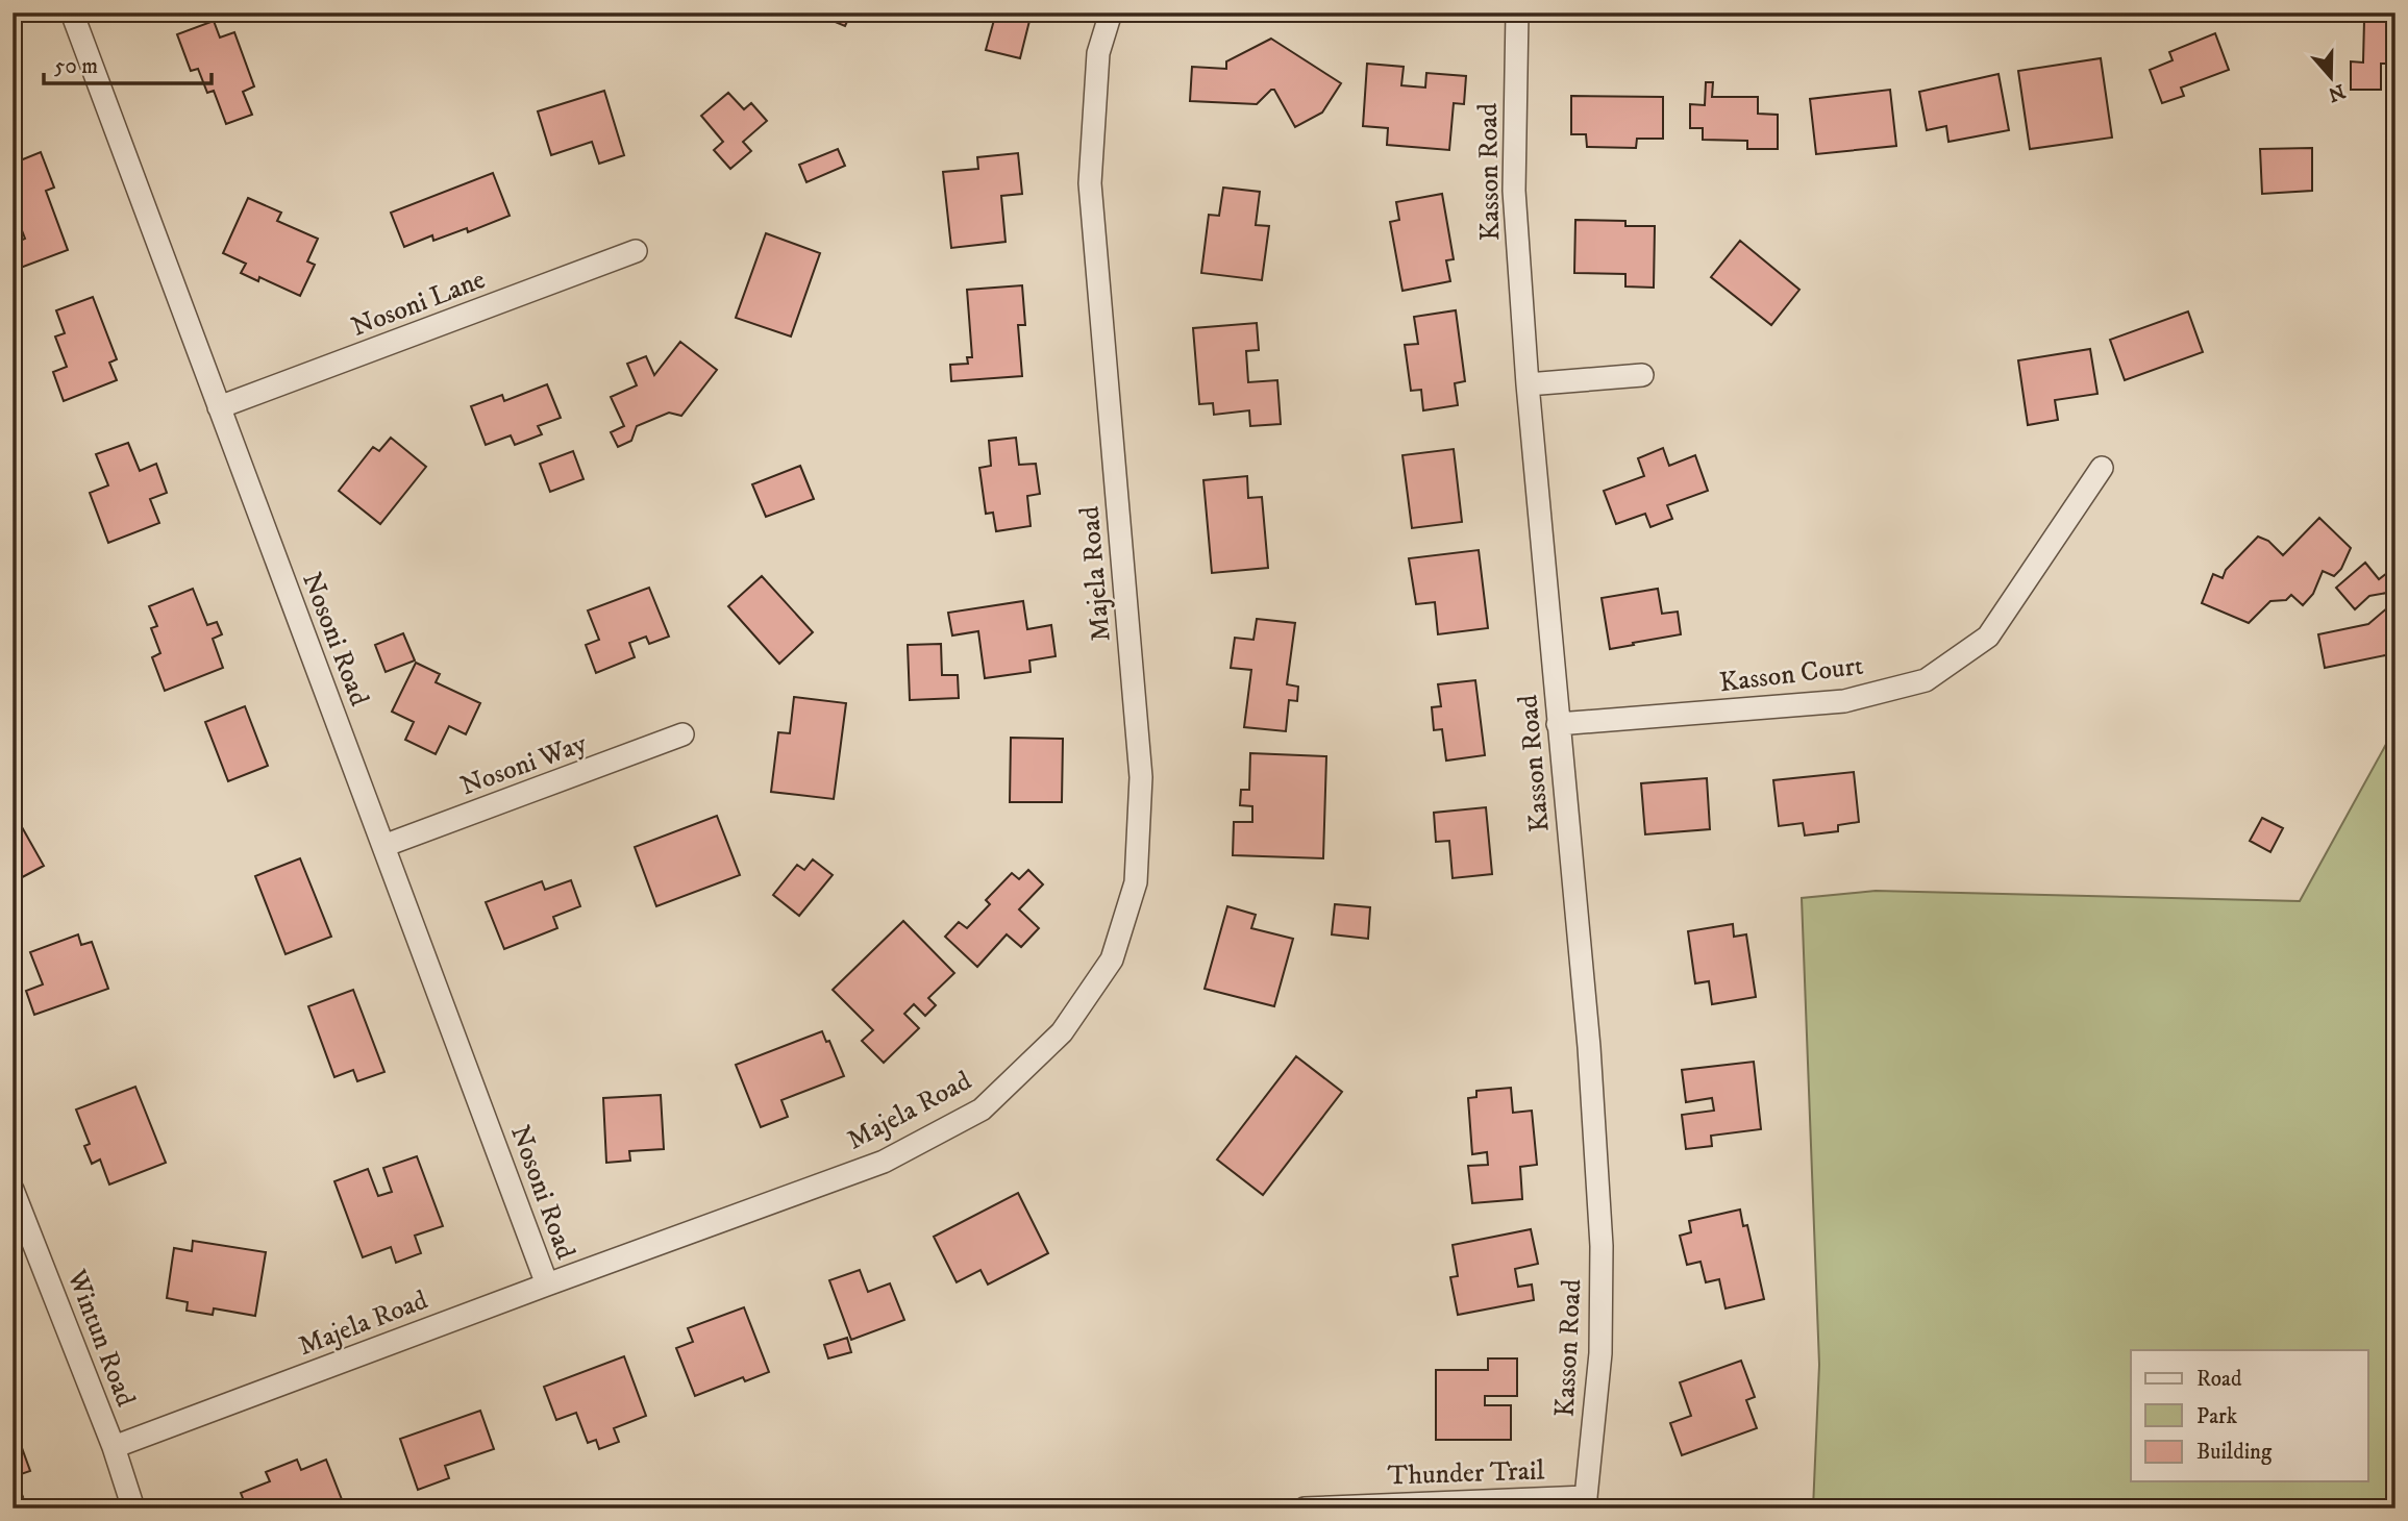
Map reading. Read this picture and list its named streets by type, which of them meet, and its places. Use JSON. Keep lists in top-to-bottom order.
{
  "streets": {
    "street": [
      "Kasson Road",
      "Nosoni Lane",
      "Majela Road",
      "Nosoni Road",
      "Kasson Court",
      "Nosoni Way",
      "Wintun Road",
      "Thunder Trail"
    ]
  },
  "crossings": [
    ["Kasson Road", "Kasson Court"],
    ["Kasson Road", "Thunder Trail"],
    ["Nosoni Lane", "Nosoni Road"],
    ["Majela Road", "Nosoni Road"],
    ["Majela Road", "Wintun Road"],
    ["Nosoni Road", "Nosoni Way"]
  ],
  "legend": ["Road", "Park", "Building"],
  "scale_bar": "50 m",
  "north": "bottom"
}
